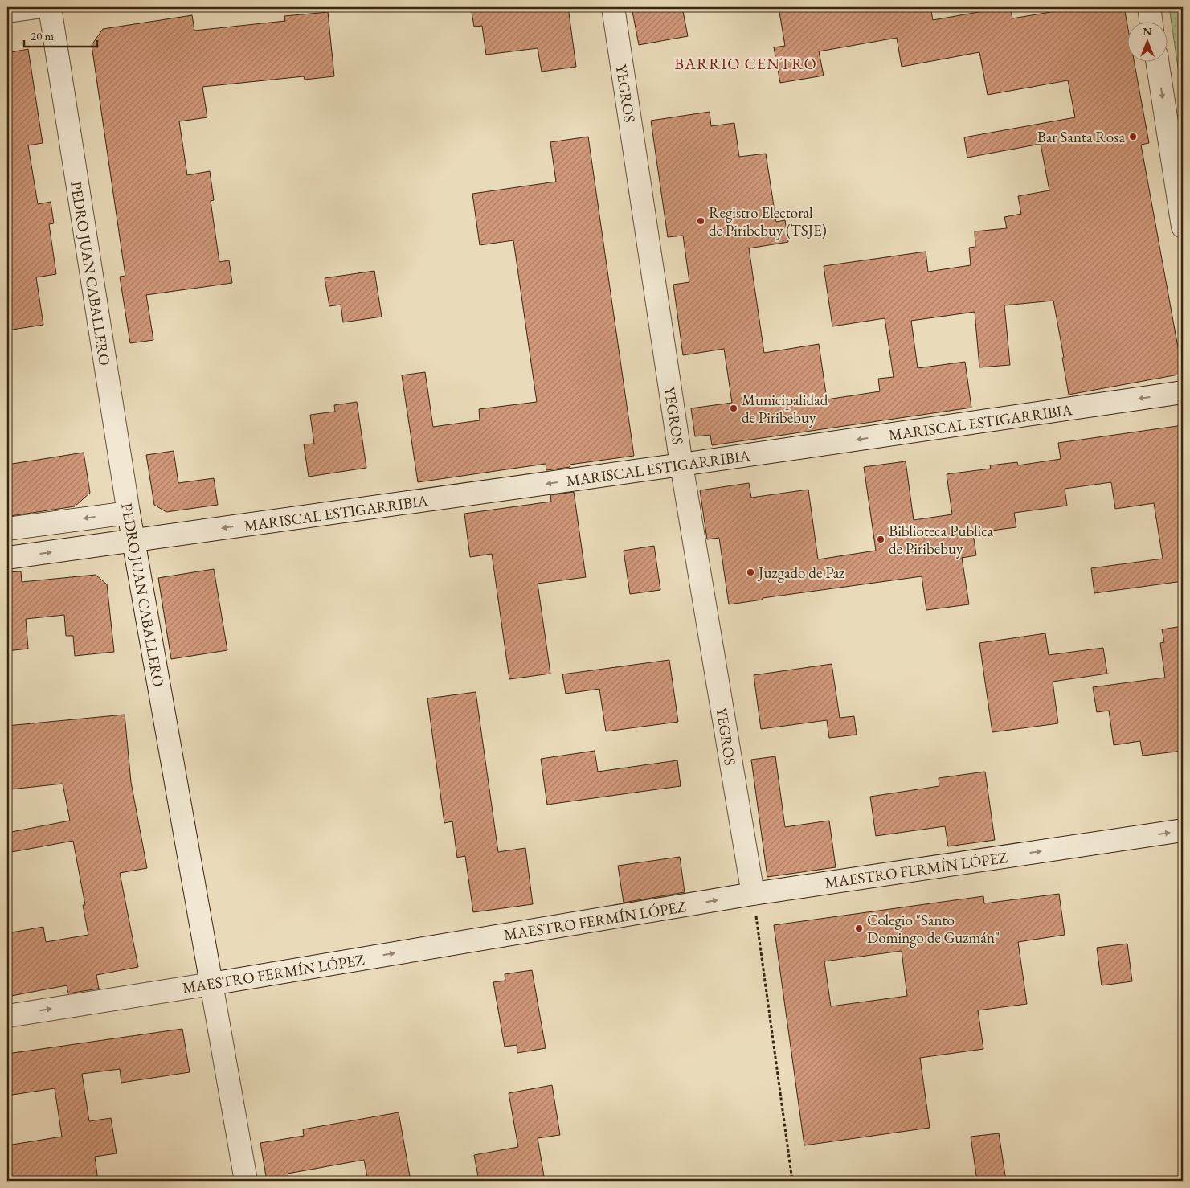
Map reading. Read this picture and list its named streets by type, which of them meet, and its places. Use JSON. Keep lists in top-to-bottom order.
{
  "streets": {
    "street": [
      "YEGROS",
      "PEDRO JUAN CABALLERO",
      "MARISCAL ESTIGARRIBIA",
      "MAESTRO FERMÍN LÓPEZ"
    ]
  },
  "crossings": [
    ["YEGROS", "MARISCAL ESTIGARRIBIA"],
    ["YEGROS", "MAESTRO FERMÍN LÓPEZ"],
    ["PEDRO JUAN CABALLERO", "MARISCAL ESTIGARRIBIA"],
    ["PEDRO JUAN CABALLERO", "MAESTRO FERMÍN LÓPEZ"]
  ],
  "one_way": ["MAESTRO FERMÍN LÓPEZ"],
  "districts": ["BARRIO CENTRO"],
  "places": [
    "Bar Santa Rosa",
    "Registro Electoral de Piribebuy (TSJE)",
    "Municipalidad de Piribebuy",
    "Biblioteca Publica de Piribebuy",
    "Juzgado de Paz",
    "Colegio \"Santo Domingo de Guzmán\""
  ],
  "scale_bar": "20 m",
  "north": "top"
}
